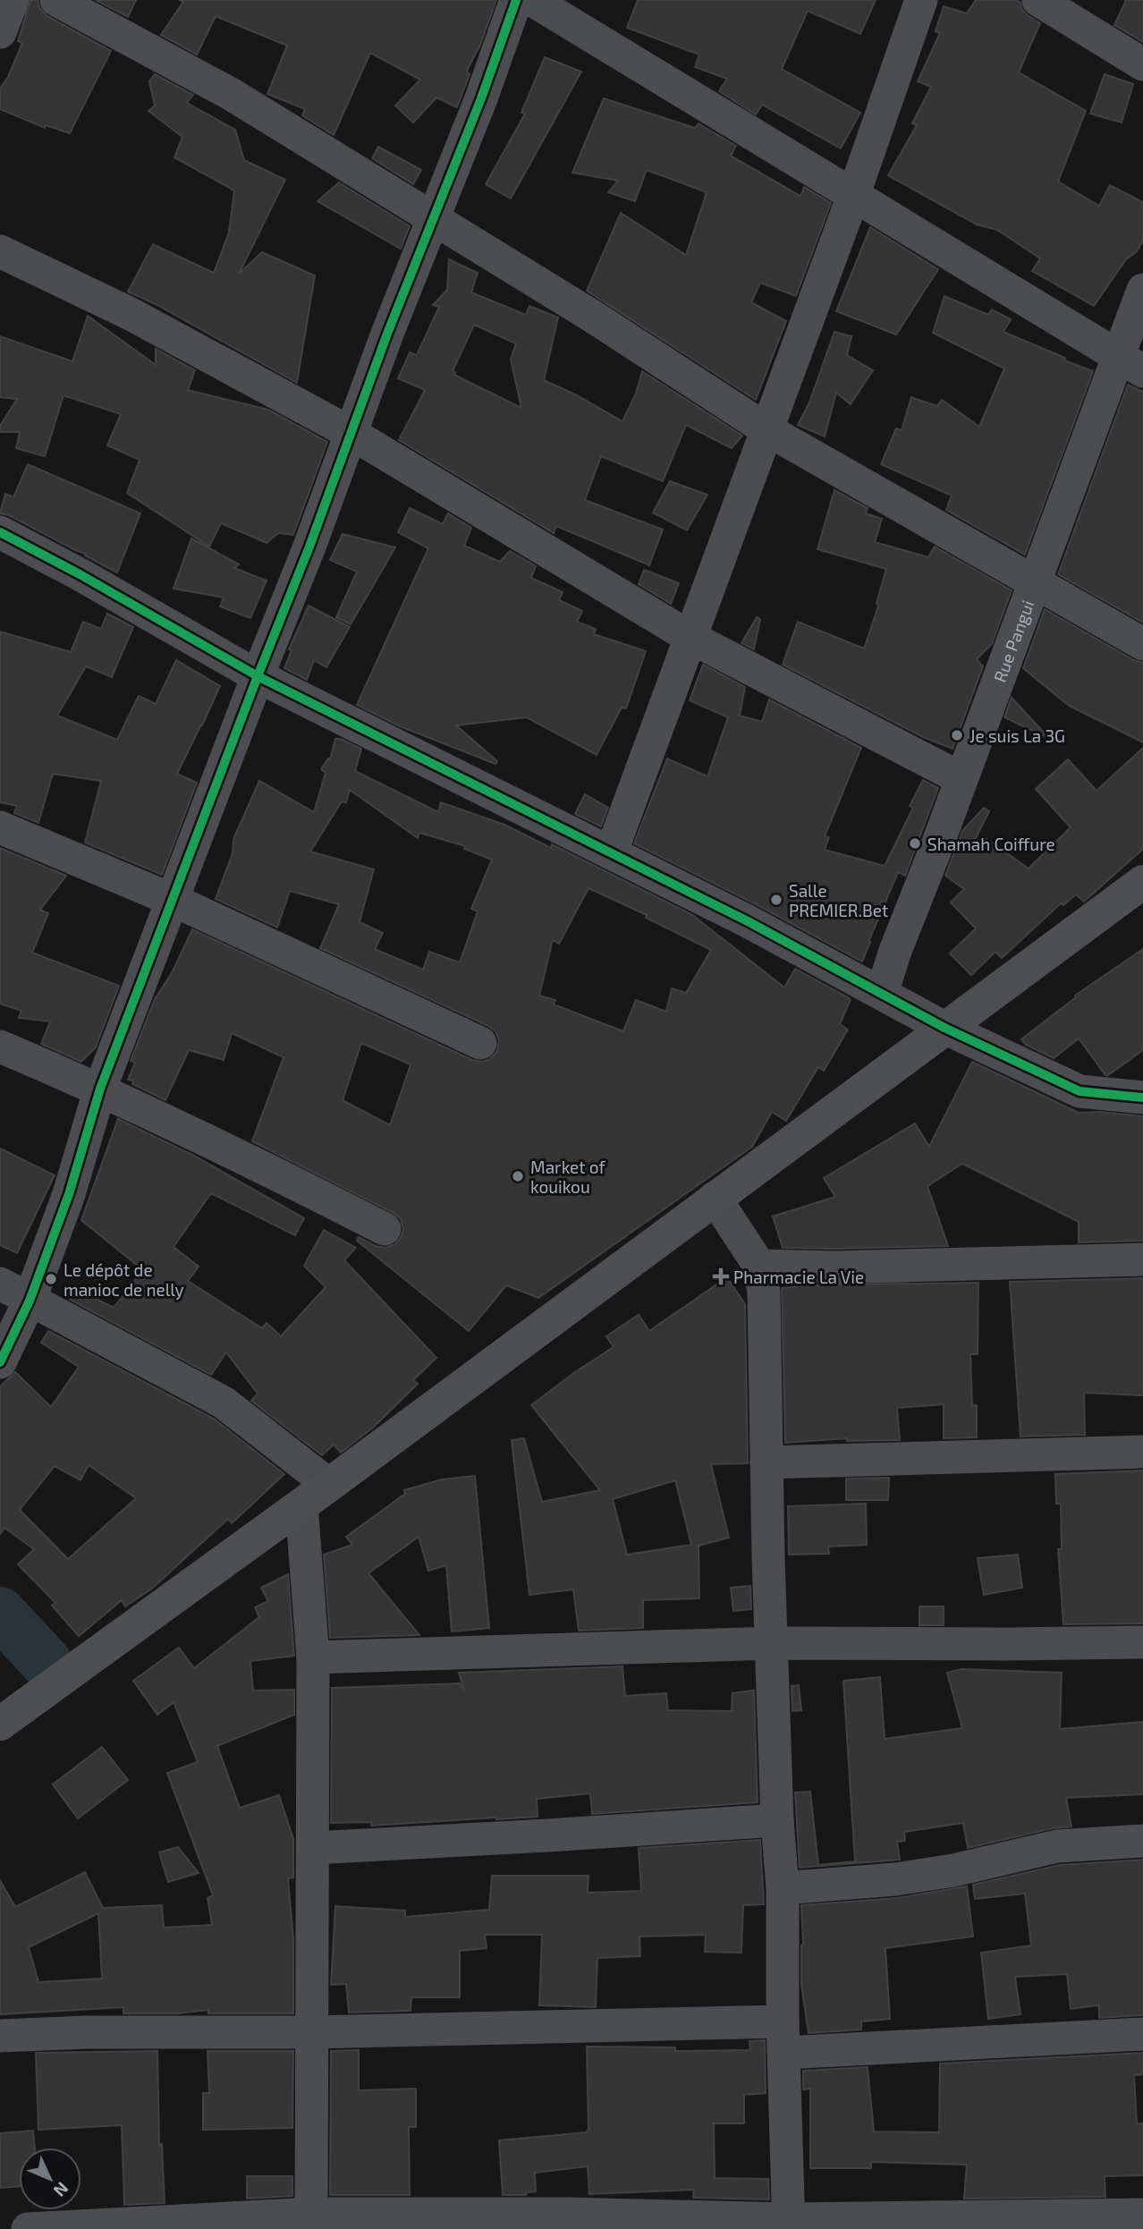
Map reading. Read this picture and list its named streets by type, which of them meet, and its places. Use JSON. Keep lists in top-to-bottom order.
{
  "streets": {
    "street": ["Rue Pangui"]
  },
  "places": {
    "other": [
      "Je suis La 3G",
      "Shamah Coiffure",
      "Salle PREMIER.Bet",
      "Market of kouikou",
      "Le dépôt de manioc de nelly"
    ],
    "health": ["Pharmacie La Vie"]
  },
  "north": "bottom right"
}
